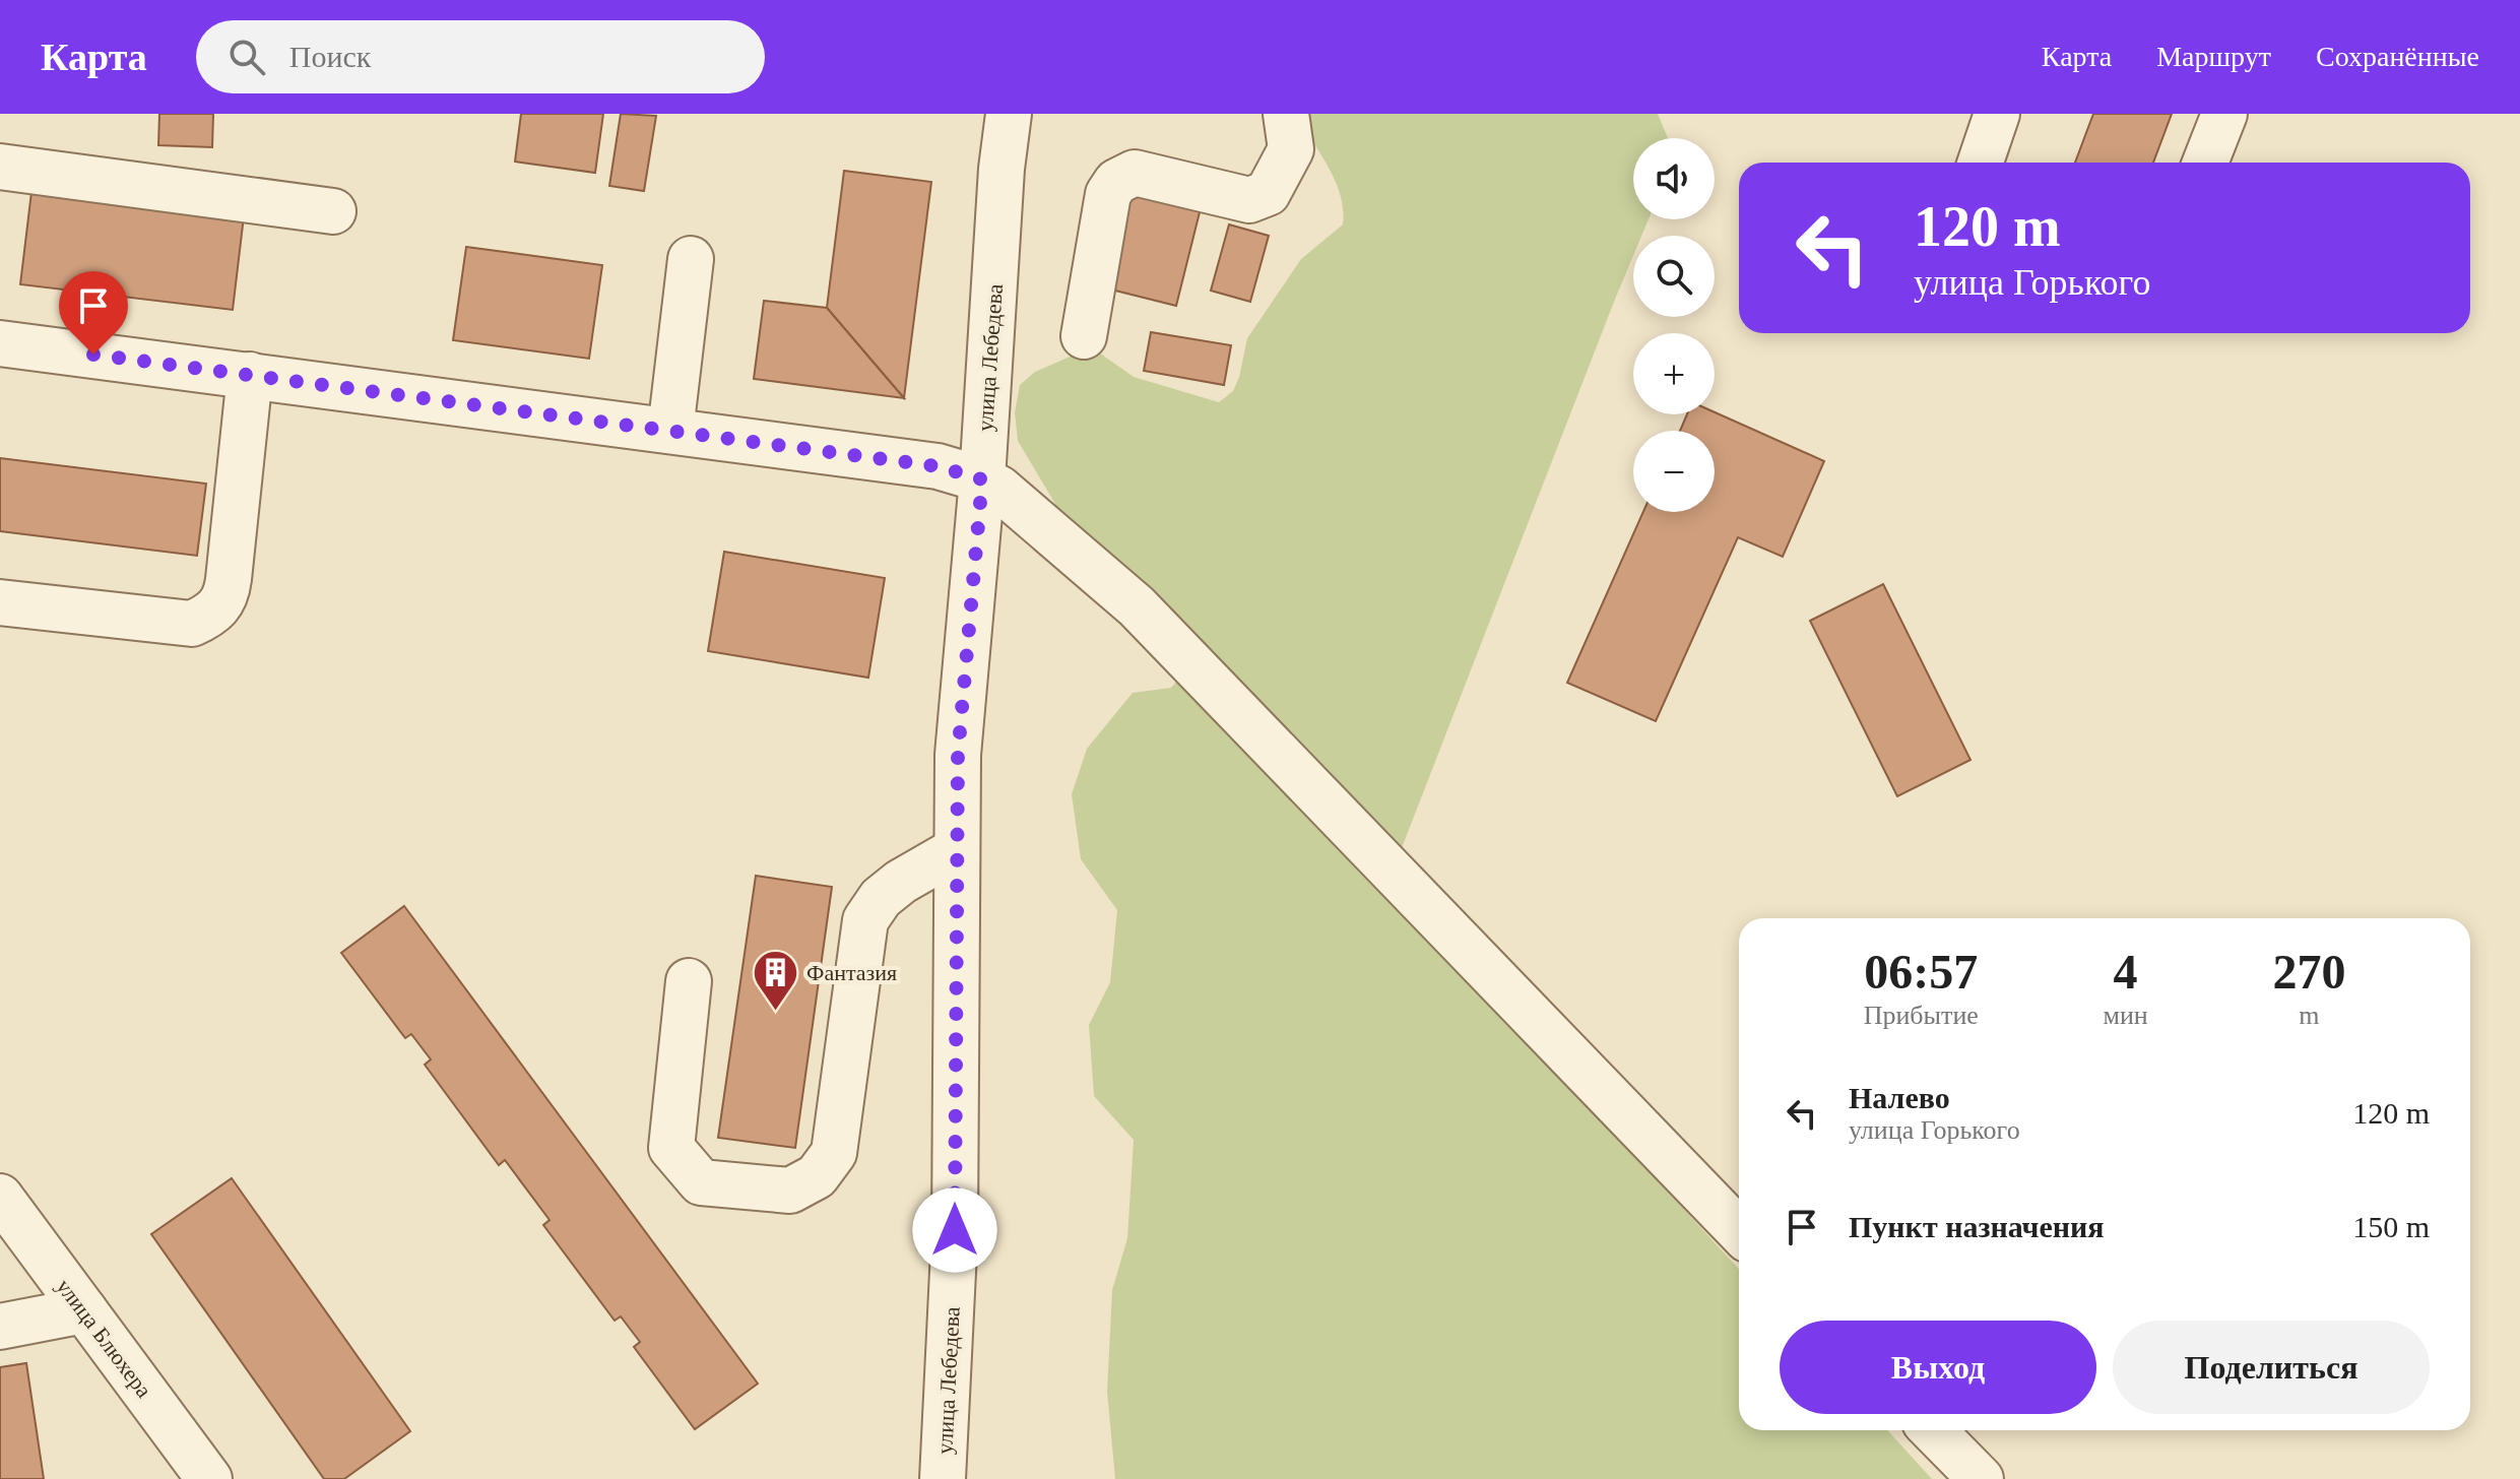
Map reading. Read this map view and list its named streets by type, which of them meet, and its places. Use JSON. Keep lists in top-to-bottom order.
{
  "streets": {
    "street": ["улица Лебедева", "улица Блюхера"]
  },
  "places": {
    "building": ["Фантазия"]
  },
  "page": {
    "header": "Карта",
    "search": "Поиск",
    "nav": ["Карта", "Маршрут", "Сохранённые"],
    "map_buttons": ["+", "−"],
    "turn": ["120 m", "улица Горького"],
    "eta": [
      "06:57",
      "Прибытие",
      "4",
      "мин",
      "270",
      "m"
    ],
    "list": [
      {
        "name": "Налево",
        "note": "улица Горького",
        "value": "120 m"
      },
      {
        "name": "Пункт назначения",
        "value": "150 m"
      }
    ],
    "buttons": ["Выход", "Поделиться"]
  }
}
